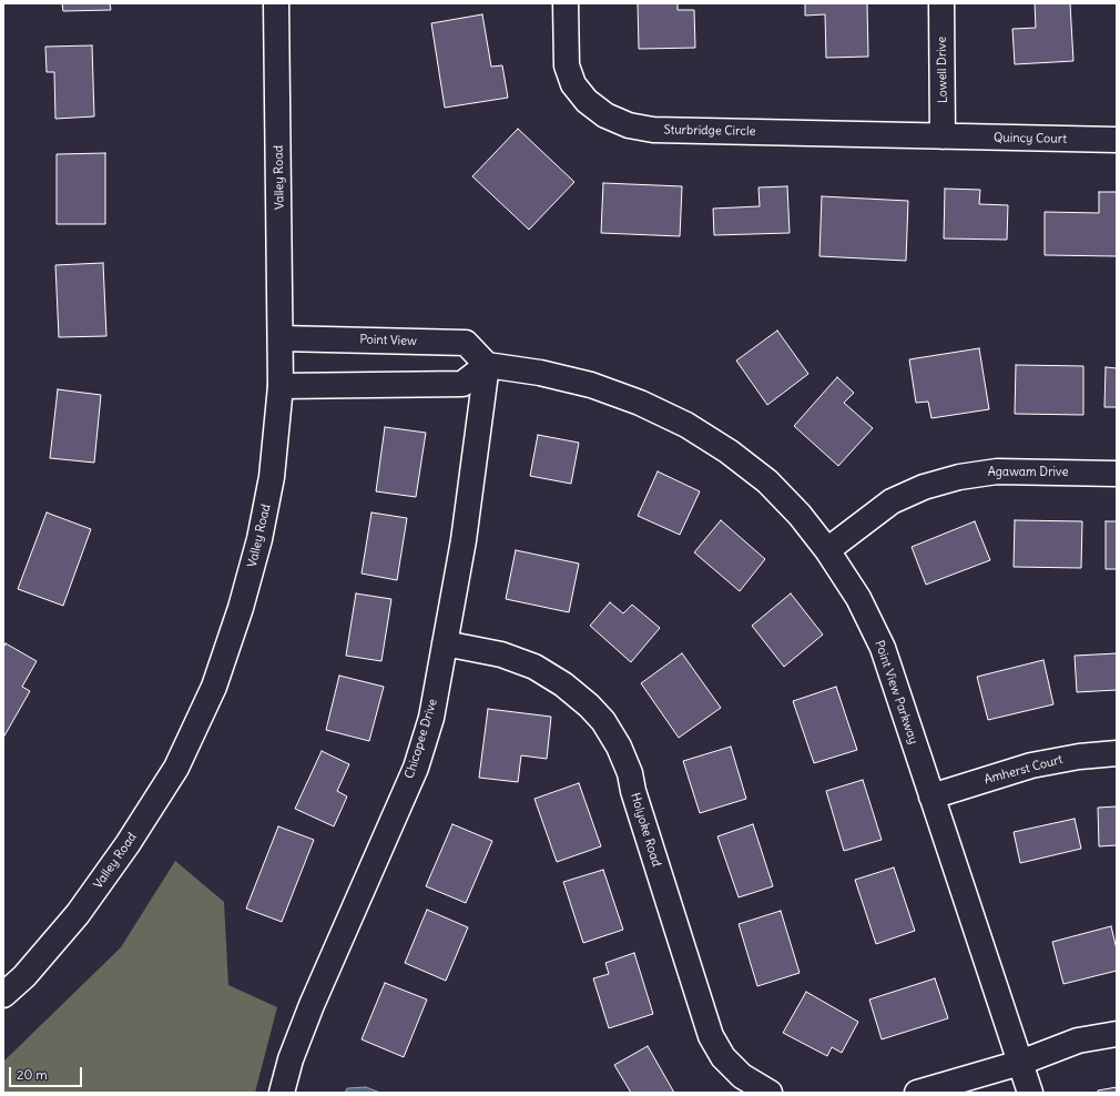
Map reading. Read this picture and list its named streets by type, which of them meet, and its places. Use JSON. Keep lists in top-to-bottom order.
{
  "streets": {
    "street": [
      "Lowell Drive",
      "Sturbridge Circle",
      "Quincy Court",
      "Valley Road",
      "Point View",
      "Agawam Drive",
      "Point View Parkway",
      "Chicopee Drive",
      "Amherst Court",
      "Holyoke Road"
    ]
  },
  "crossings": [
    ["Lowell Drive", "Sturbridge Circle"],
    ["Lowell Drive", "Quincy Court"],
    ["Sturbridge Circle", "Quincy Court"],
    ["Valley Road", "Point View"],
    ["Point View", "Point View Parkway"],
    ["Point View", "Chicopee Drive"],
    ["Agawam Drive", "Point View Parkway"],
    ["Point View Parkway", "Chicopee Drive"],
    ["Point View Parkway", "Amherst Court"],
    ["Chicopee Drive", "Holyoke Road"]
  ],
  "scale_bar": "20 m"
}
